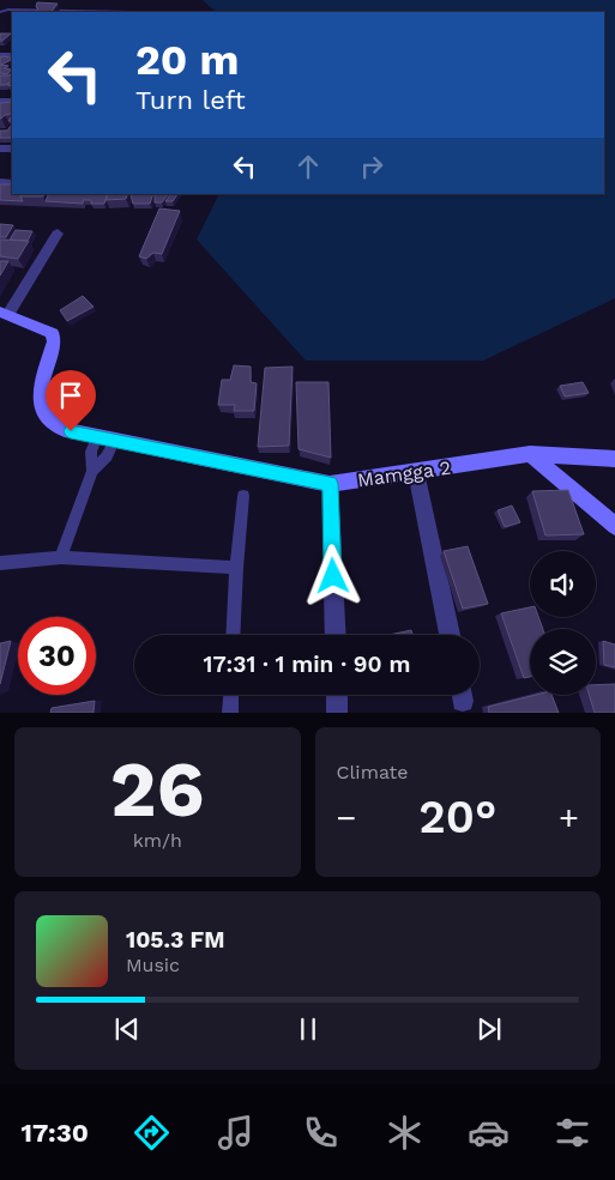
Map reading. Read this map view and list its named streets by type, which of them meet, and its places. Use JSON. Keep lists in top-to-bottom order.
{
  "streets": {
    "street": ["Mamgga 2"]
  },
  "page": {
    "turn": ["20 m", "Turn left"],
    "limit": "30",
    "trip": "17:31 · 1 min · 90 m",
    "tile": [
      ["26", "km/h"],
      "Climate"
    ],
    "heat": ["−", "20°", "+"],
    "song": ["105.3 FM", "Music"],
    "tabs": "17:30"
  }
}
